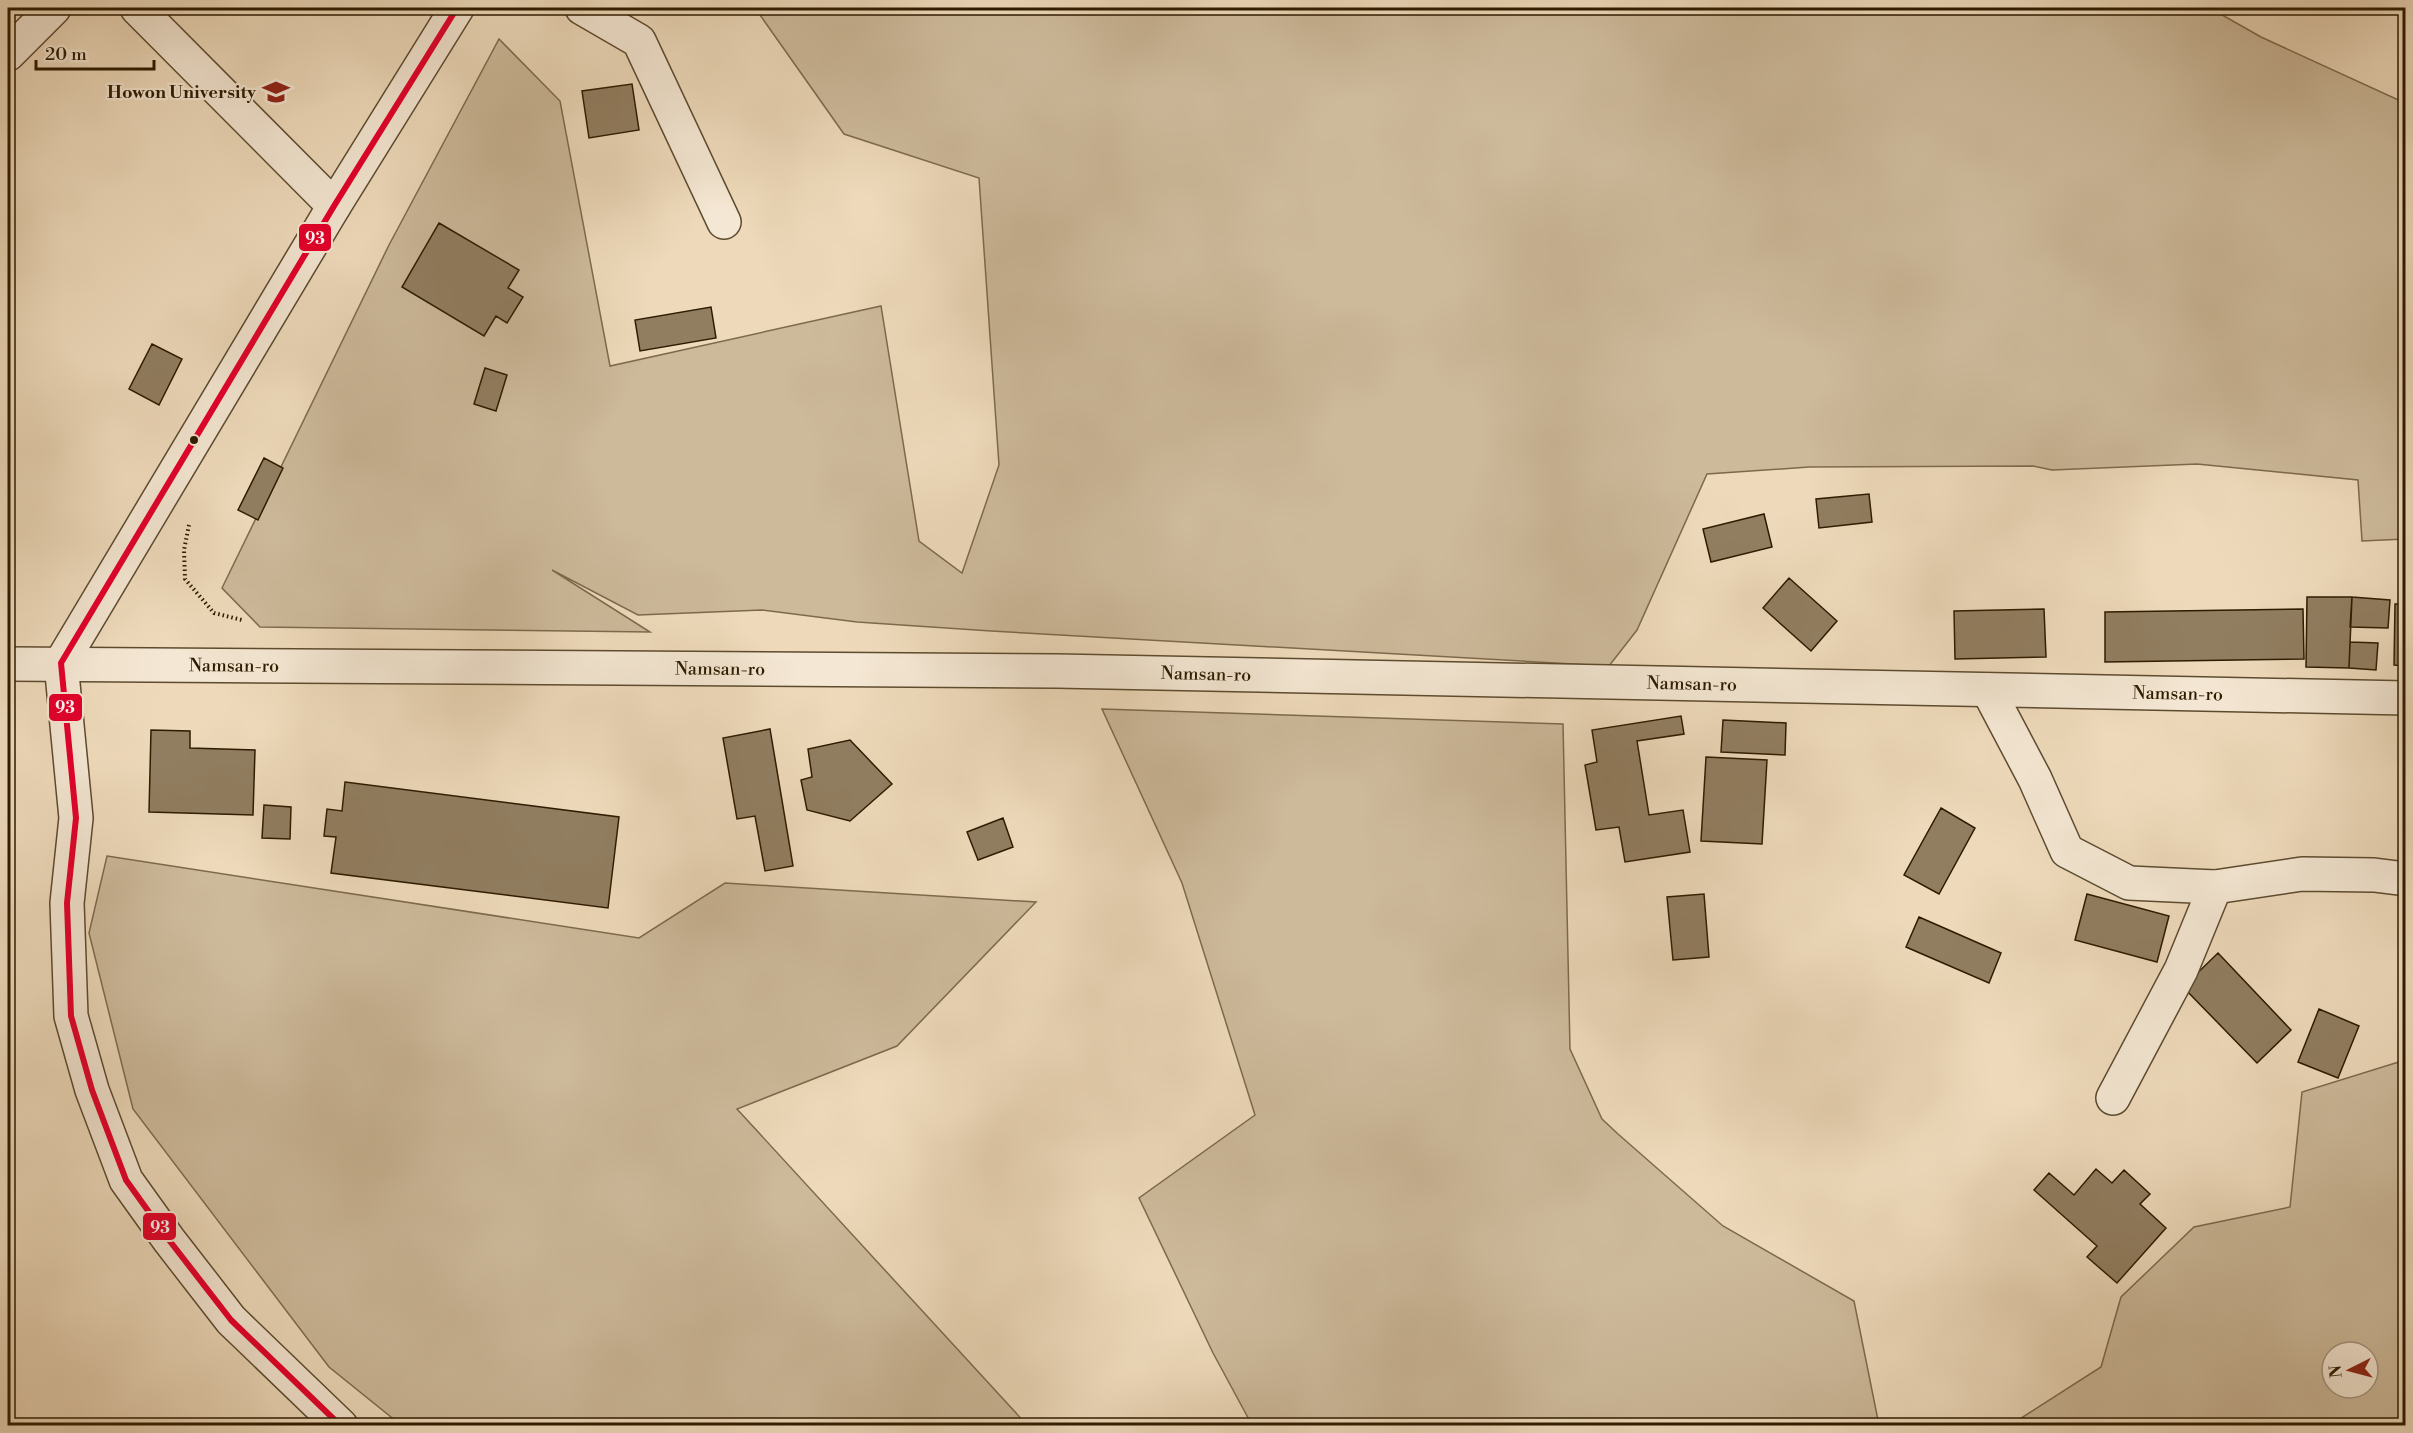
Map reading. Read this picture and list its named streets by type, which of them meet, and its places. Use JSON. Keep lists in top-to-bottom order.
{
  "streets": {
    "street": ["Namsan-ro"]
  },
  "places": {
    "school or university": ["Howon University"]
  },
  "lines": ["transit line 93"],
  "scale_bar": "20 m",
  "north": "left"
}
